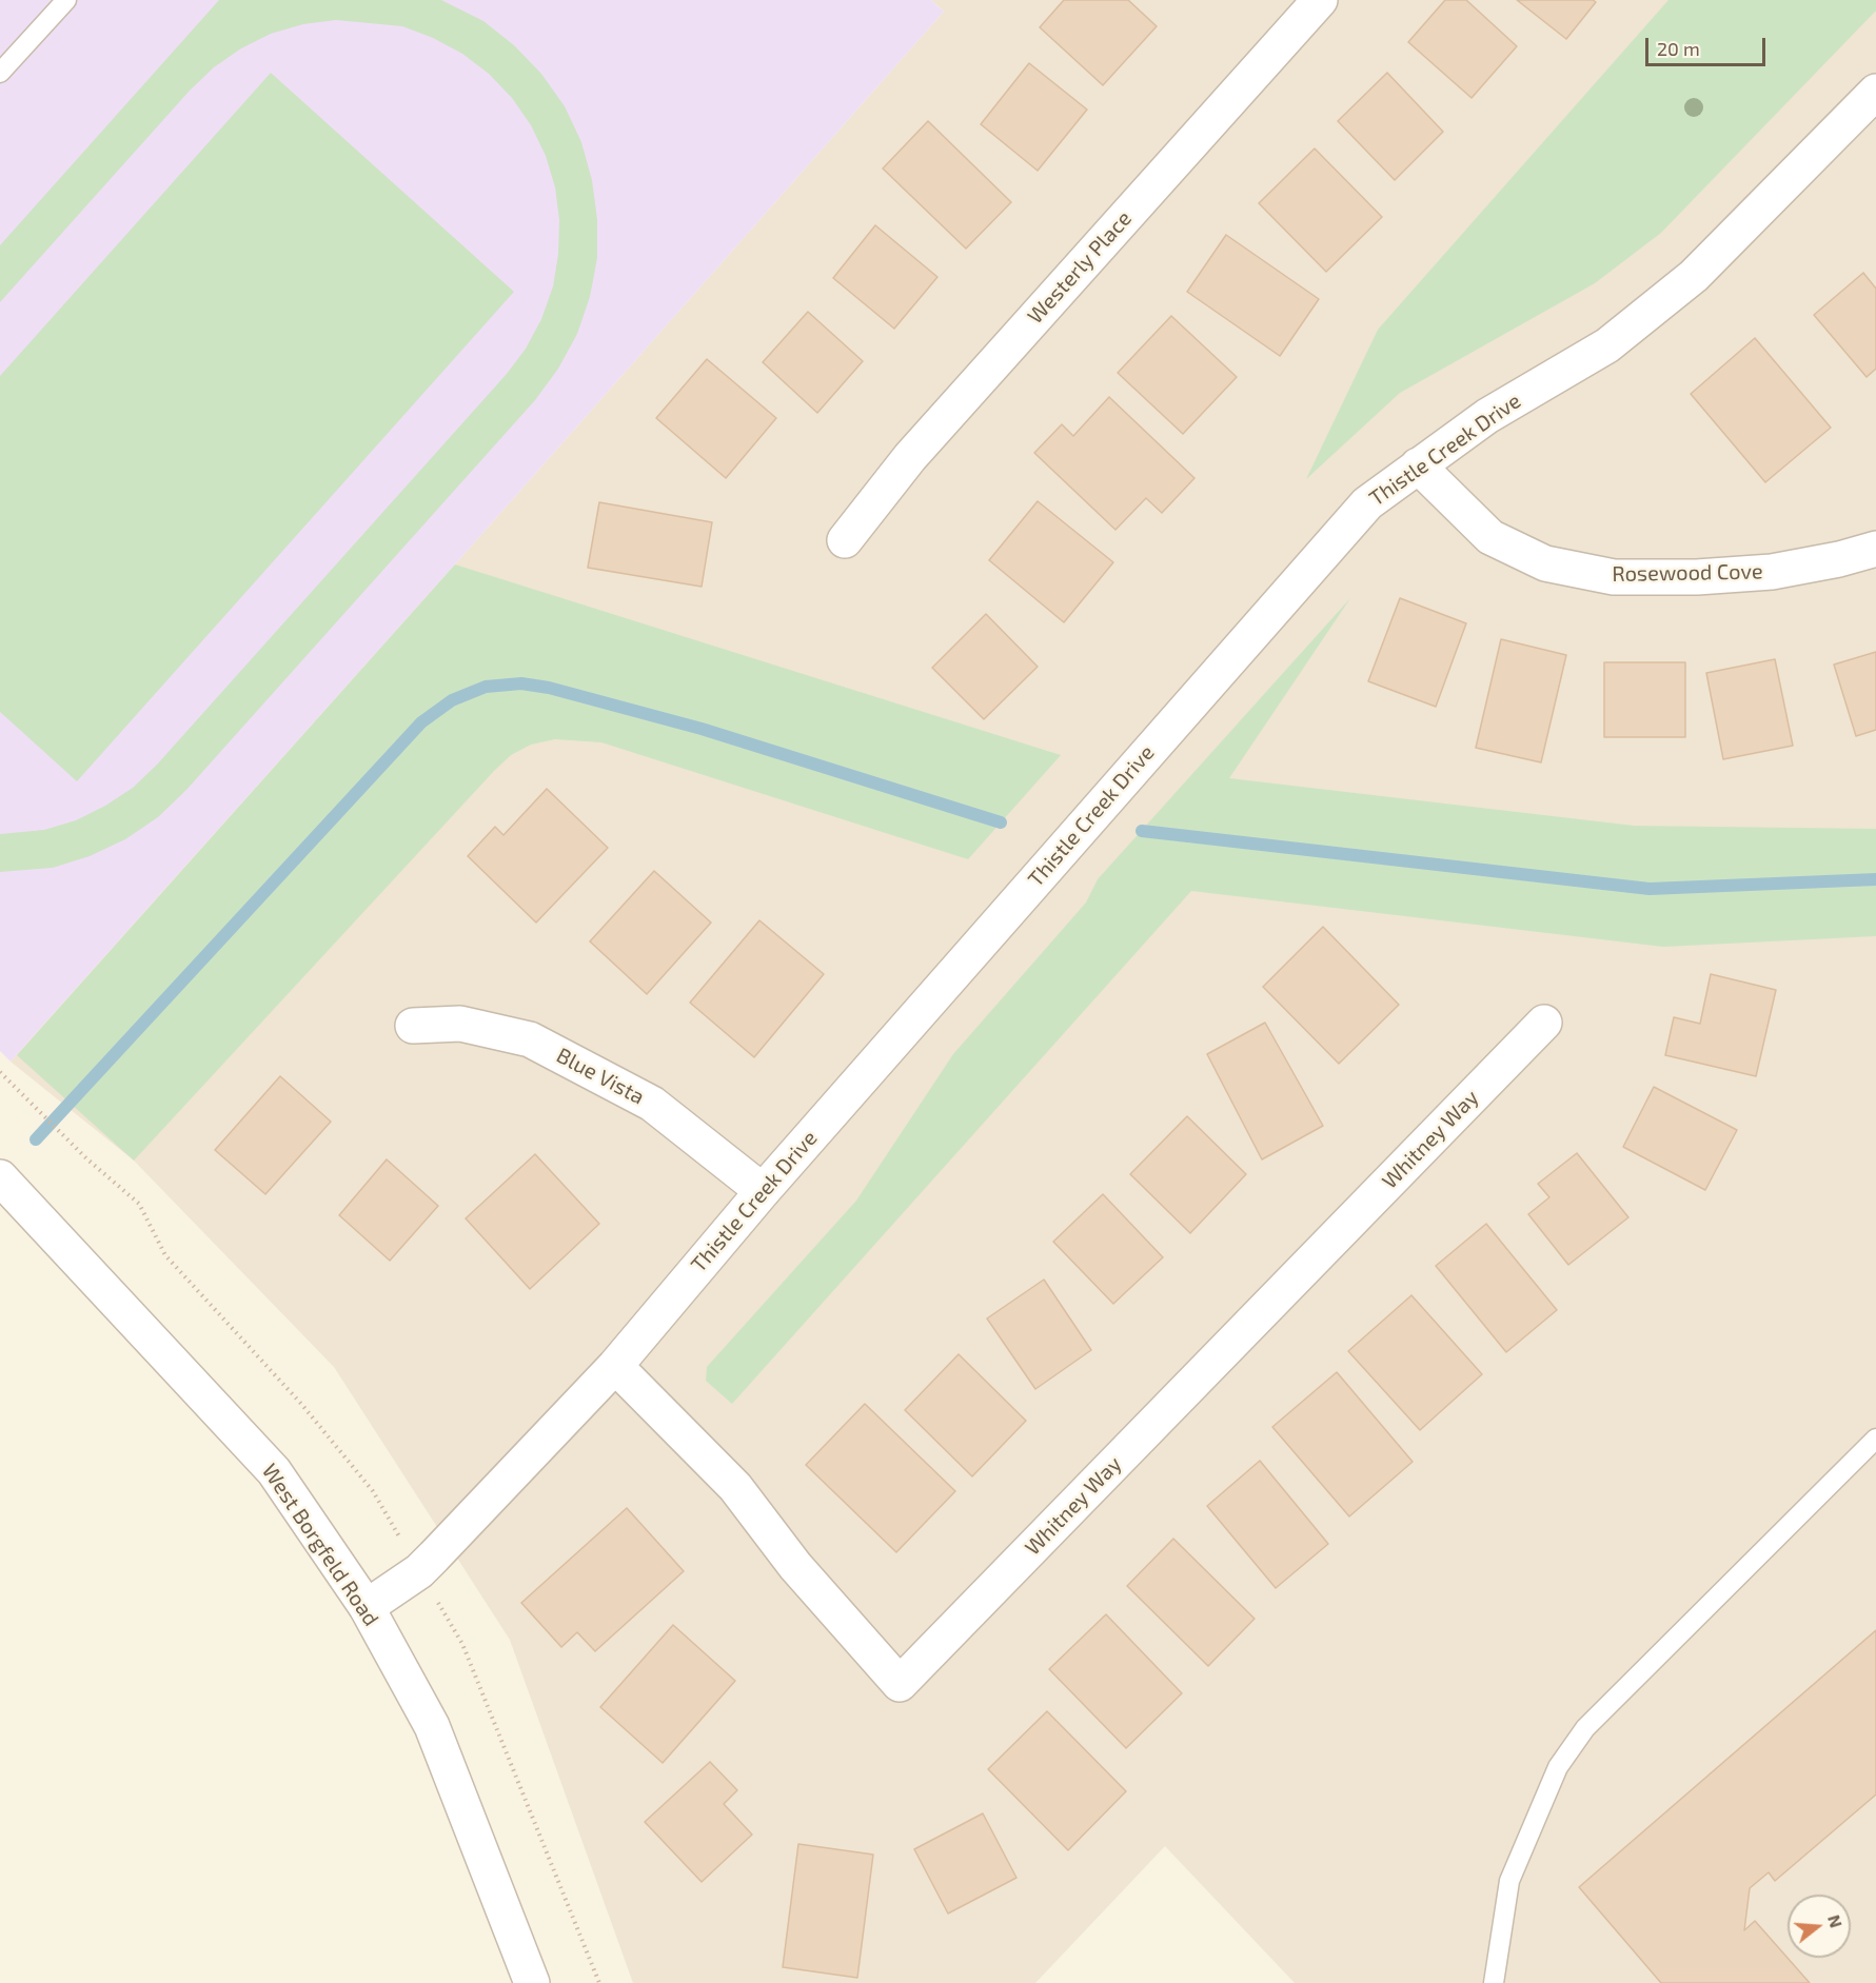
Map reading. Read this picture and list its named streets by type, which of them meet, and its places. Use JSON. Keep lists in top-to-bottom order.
{
  "streets": {
    "street": [
      "Westerly Place",
      "Thistle Creek Drive",
      "Rosewood Cove",
      "Blue Vista",
      "Whitney Way",
      "West Borgfeld Road"
    ]
  },
  "crossings": [
    ["Thistle Creek Drive", "Rosewood Cove"],
    ["Thistle Creek Drive", "Blue Vista"],
    ["Thistle Creek Drive", "Whitney Way"],
    ["Thistle Creek Drive", "West Borgfeld Road"]
  ],
  "scale_bar": "20 m",
  "north": "right"
}
